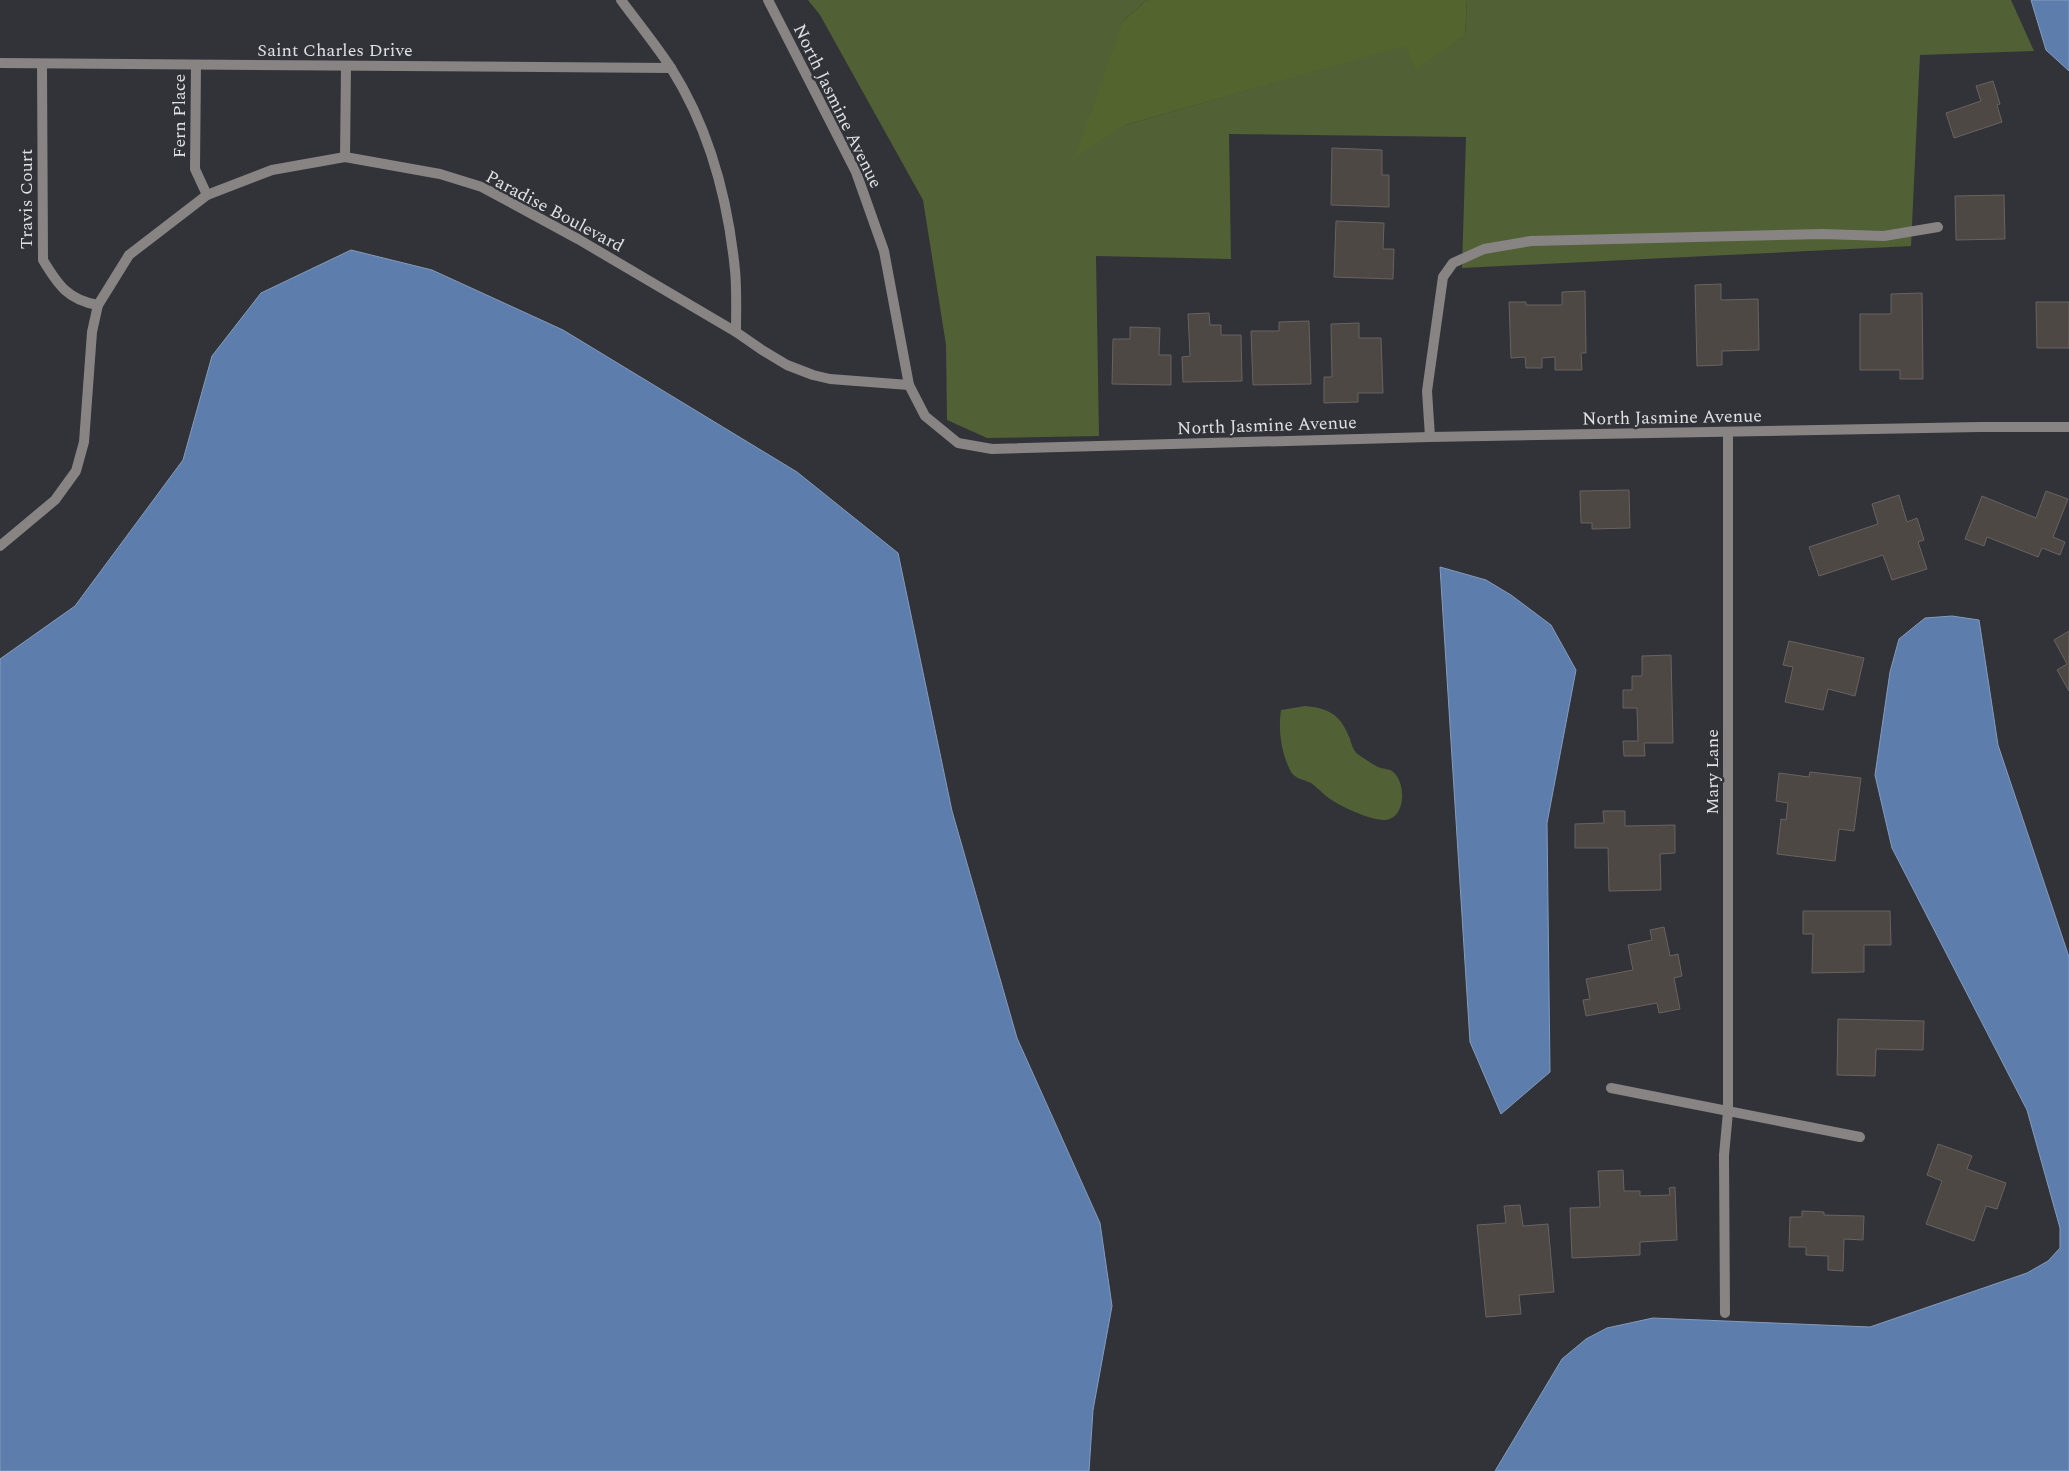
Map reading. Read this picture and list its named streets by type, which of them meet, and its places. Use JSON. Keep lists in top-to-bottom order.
{
  "streets": {
    "street": [
      "Saint Charles Drive",
      "North Jasmine Avenue",
      "Fern Place",
      "Travis Court",
      "Paradise Boulevard",
      "Mary Lane"
    ]
  },
  "crossings": [
    ["Saint Charles Drive", "Fern Place"],
    ["Saint Charles Drive", "Travis Court"],
    ["North Jasmine Avenue", "Paradise Boulevard"],
    ["North Jasmine Avenue", "Mary Lane"],
    ["Fern Place", "Paradise Boulevard"],
    ["Travis Court", "Paradise Boulevard"]
  ]
}
